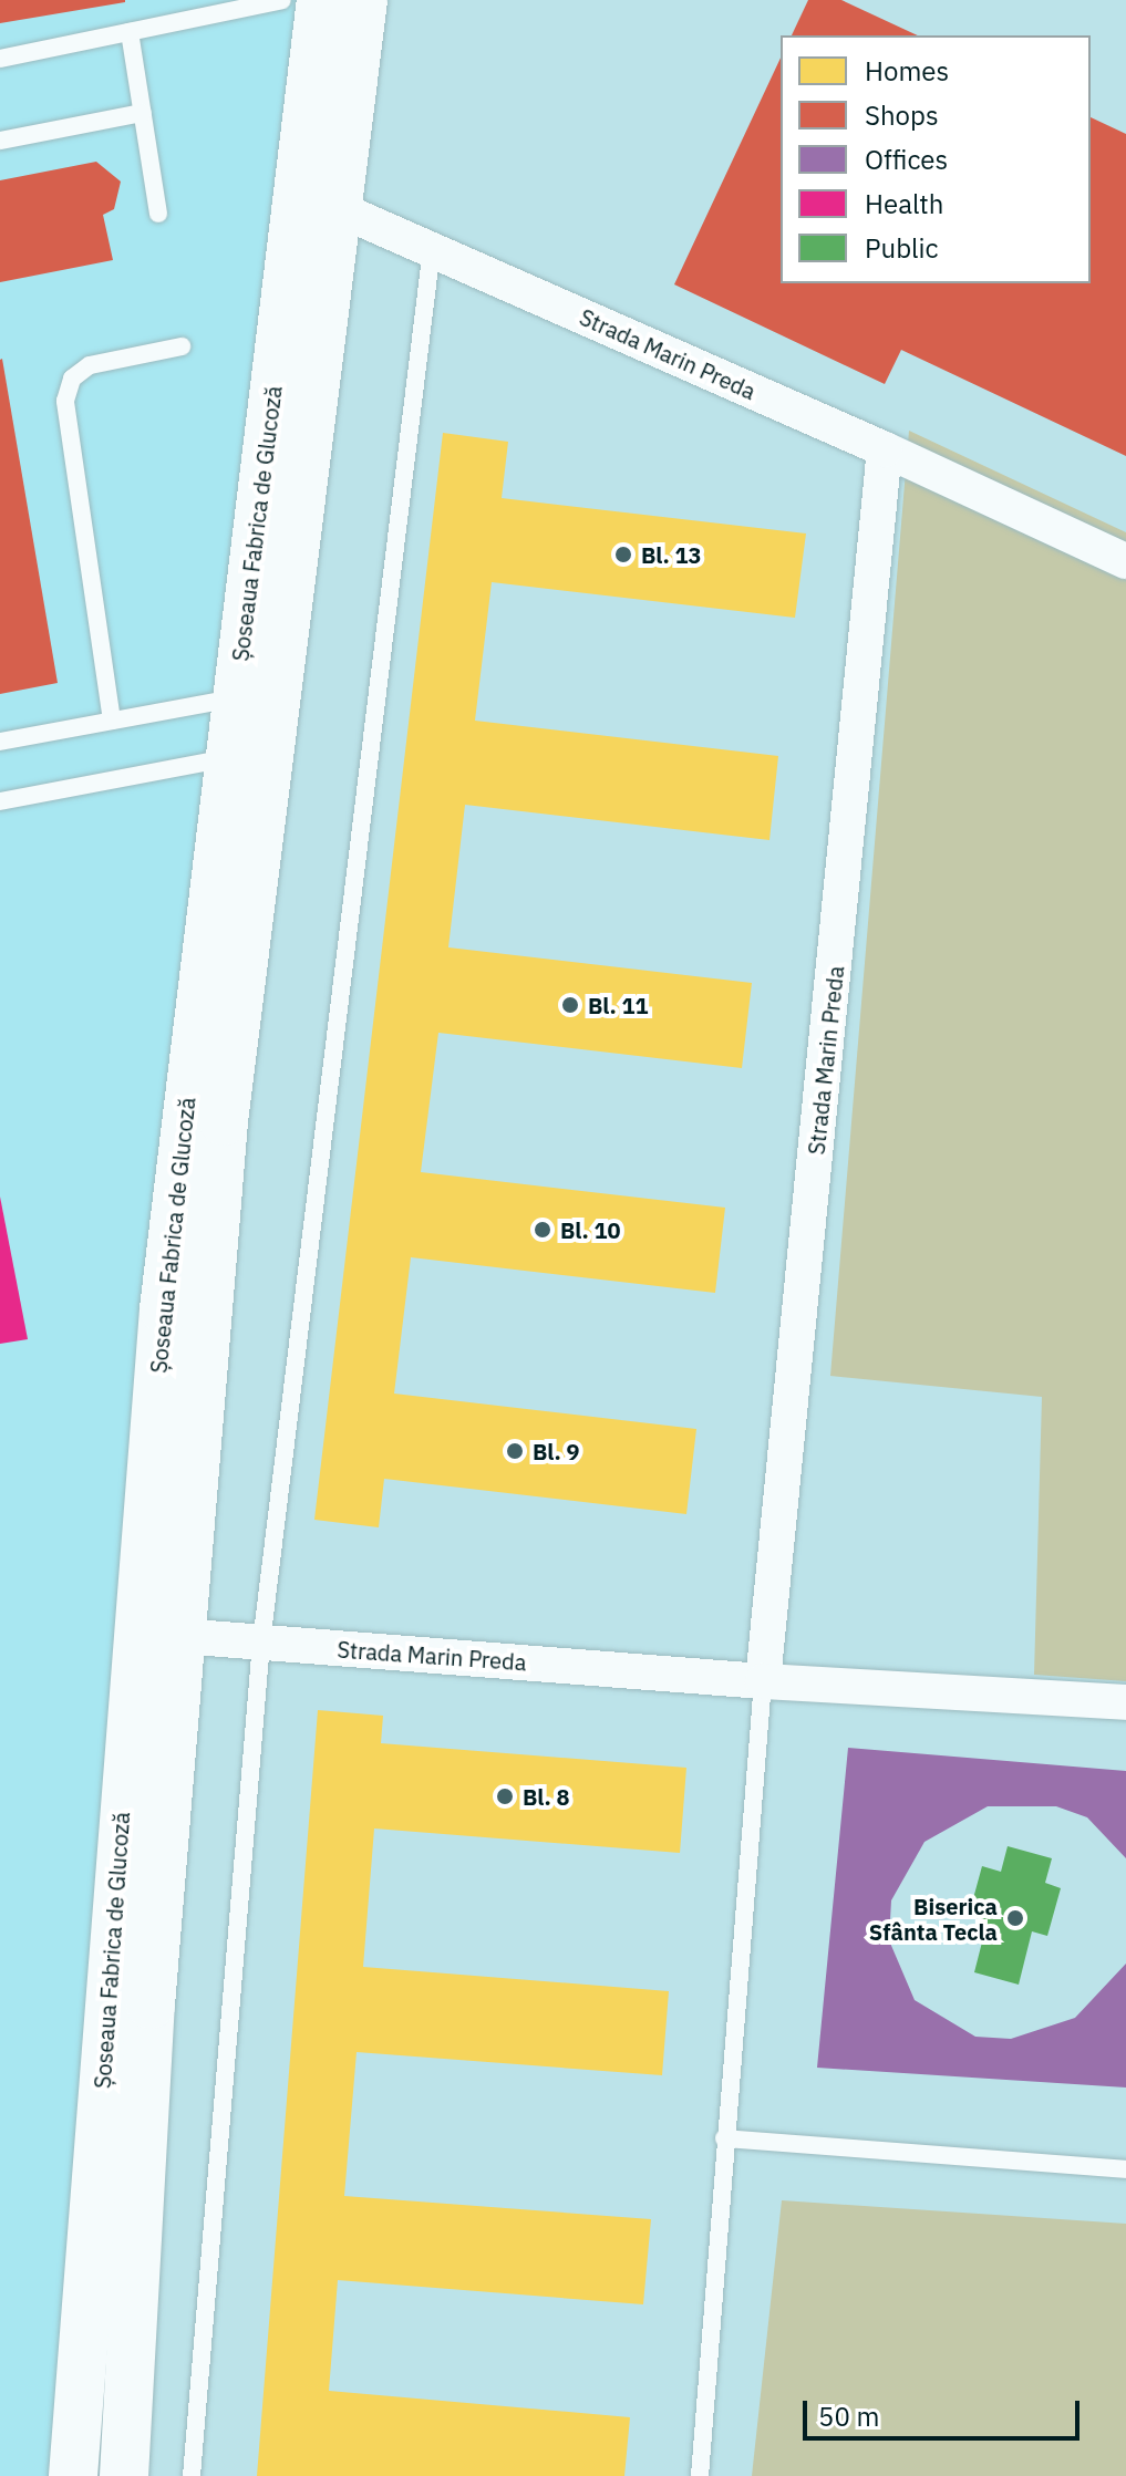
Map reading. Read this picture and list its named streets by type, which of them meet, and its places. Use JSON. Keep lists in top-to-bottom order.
{
  "streets": {
    "main road": ["Șoseaua Fabrica de Glucoză"],
    "street": ["Strada Marin Preda"]
  },
  "crossings": [
    ["Strada Marin Preda", "Șoseaua Fabrica de Glucoză"]
  ],
  "places": [
    "Bl. 13",
    "Bl. 11",
    "Bl. 10",
    "Bl. 9",
    "Bl. 8",
    "Biserica Sfânta Tecla"
  ],
  "legend": [
    "Homes",
    "Shops",
    "Offices",
    "Health",
    "Public"
  ],
  "scale_bar": "50 m"
}
